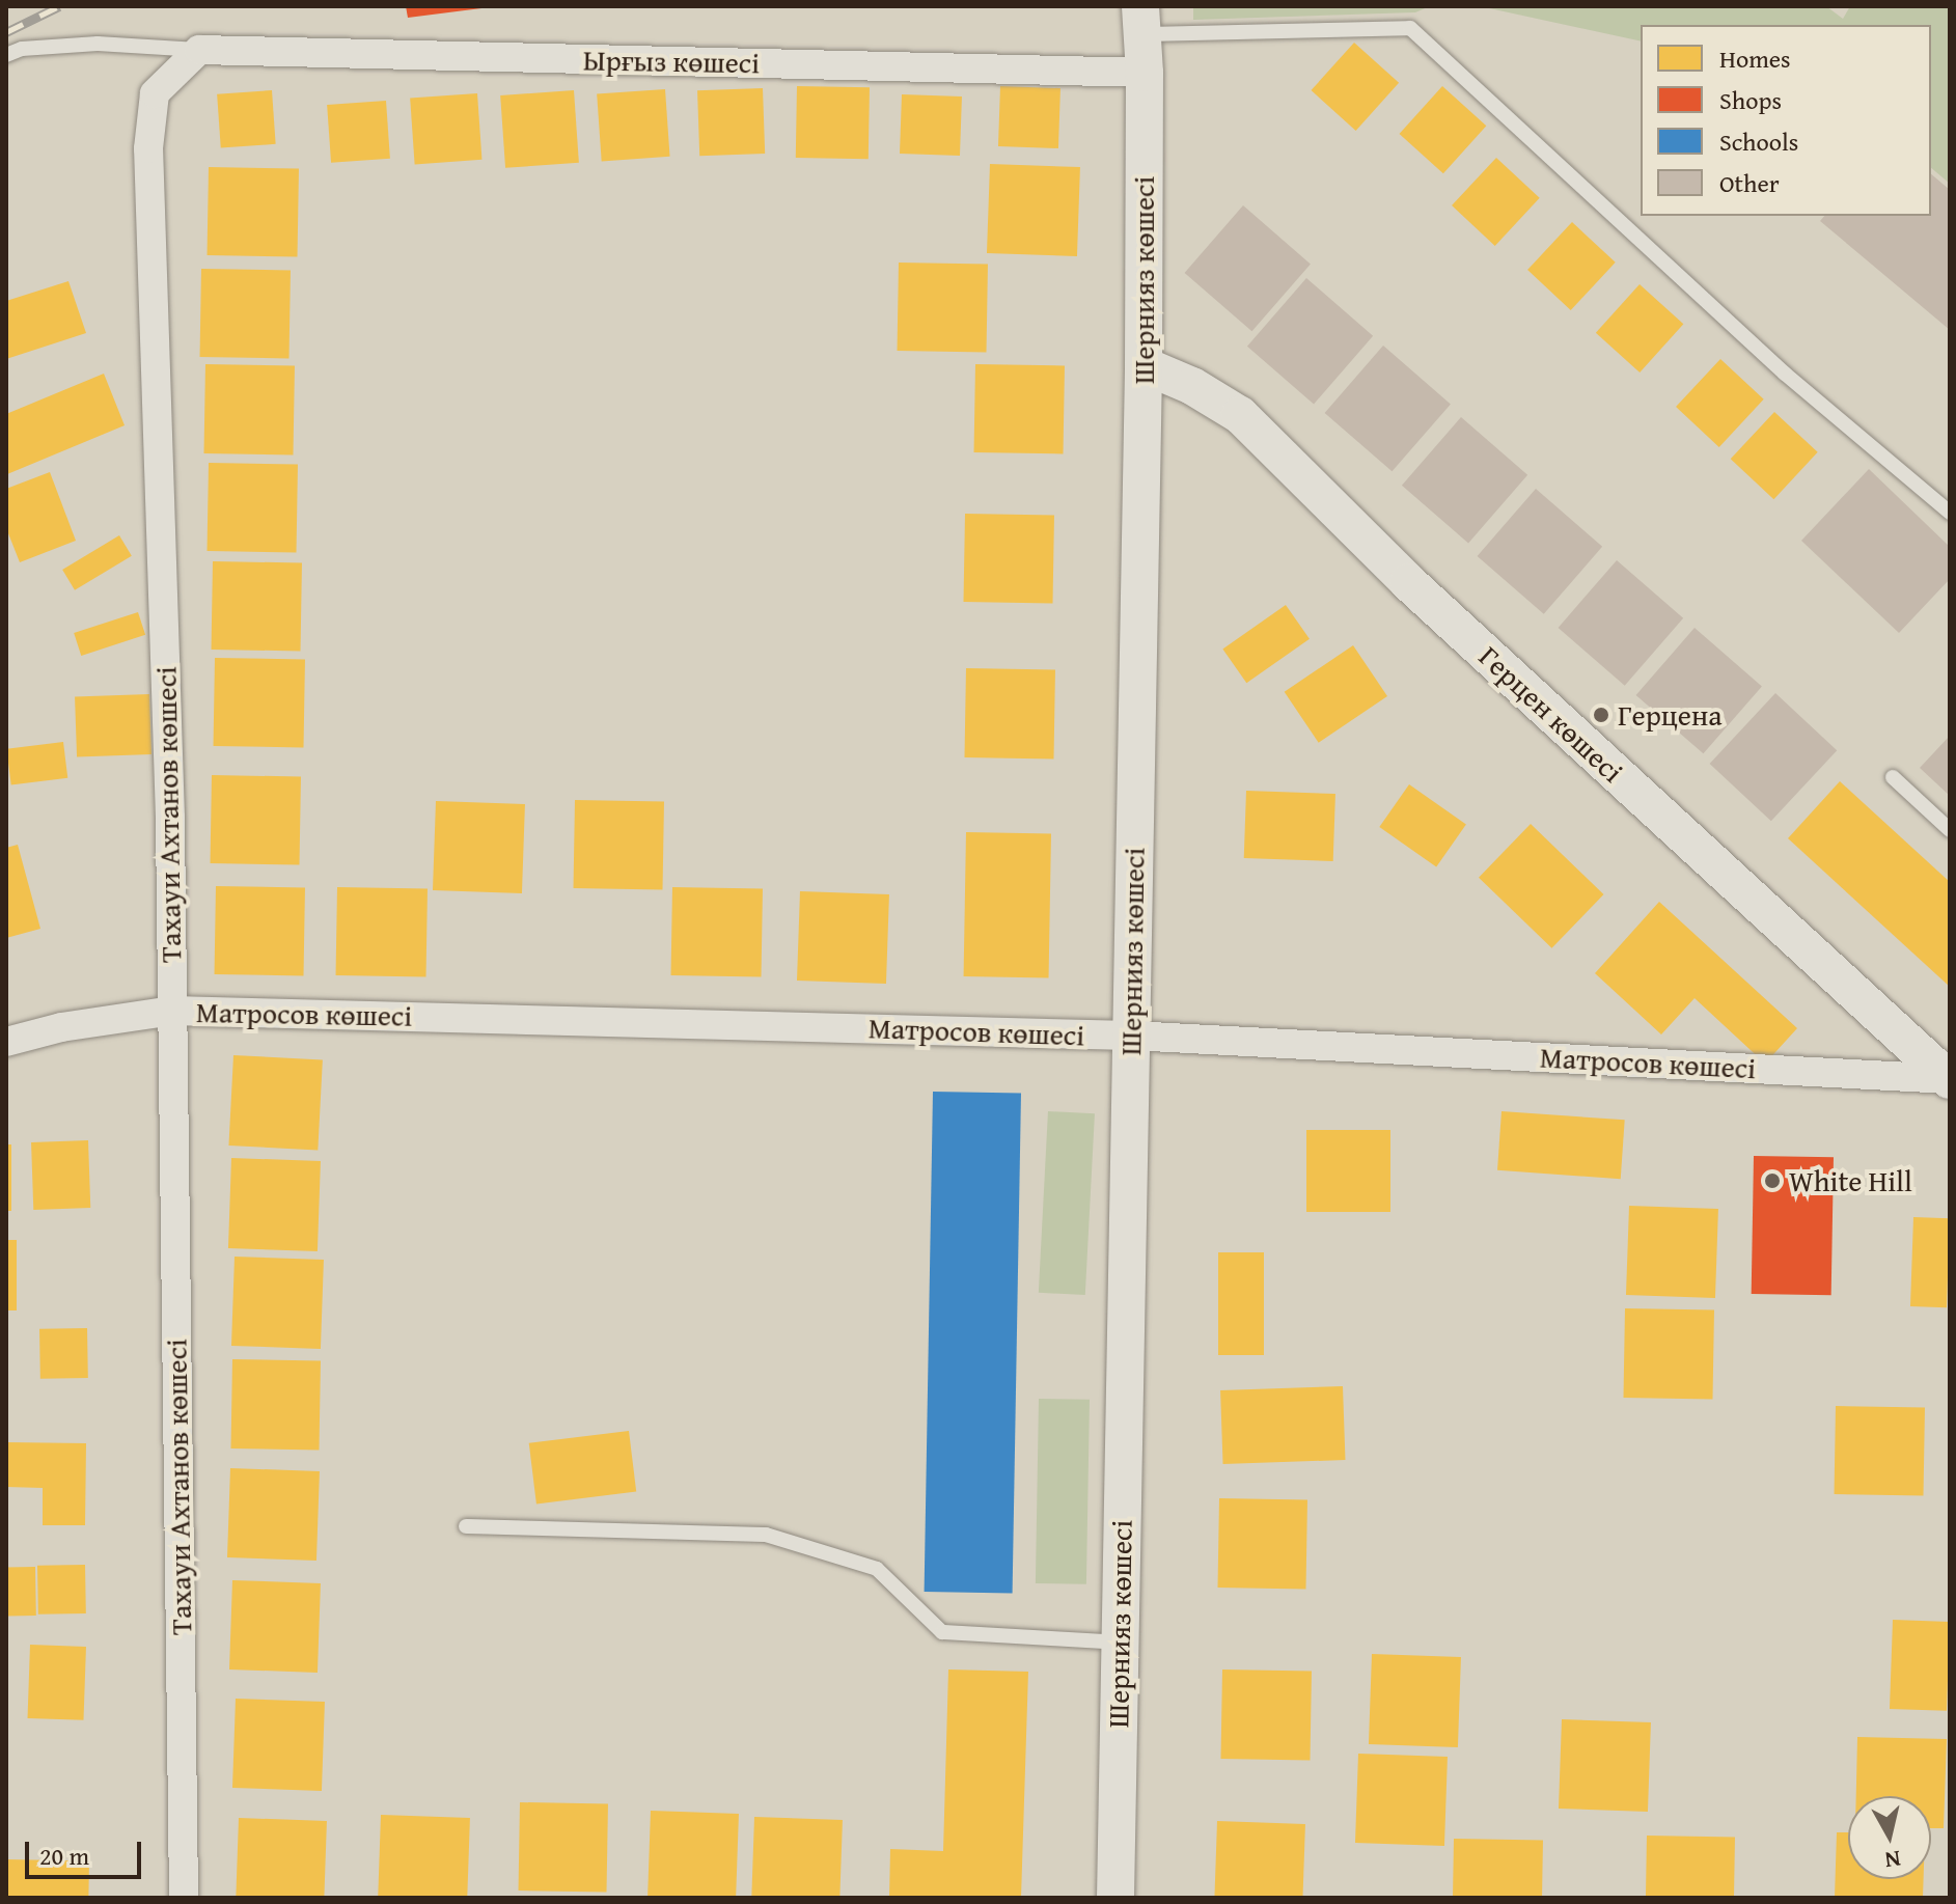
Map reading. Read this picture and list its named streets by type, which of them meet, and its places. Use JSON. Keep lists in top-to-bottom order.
{
  "streets": {
    "street": [
      "Ырғыз көшесі",
      "Шернияз көшесі",
      "Герцен көшесі",
      "Тахауи Ахтанов көшесі",
      "Матросов көшесі"
    ]
  },
  "crossings": [
    ["Ырғыз көшесі", "Шернияз көшесі"],
    ["Ырғыз көшесі", "Тахауи Ахтанов көшесі"],
    ["Шернияз көшесі", "Герцен көшесі"],
    ["Шернияз көшесі", "Матросов көшесі"],
    ["Герцен көшесі", "Матросов көшесі"],
    ["Тахауи Ахтанов көшесі", "Матросов көшесі"]
  ],
  "places": ["Герцена", "White Hill"],
  "legend": [
    "Homes",
    "Shops",
    "Schools",
    "Other"
  ],
  "scale_bar": "20 m",
  "north": "bottom"
}
